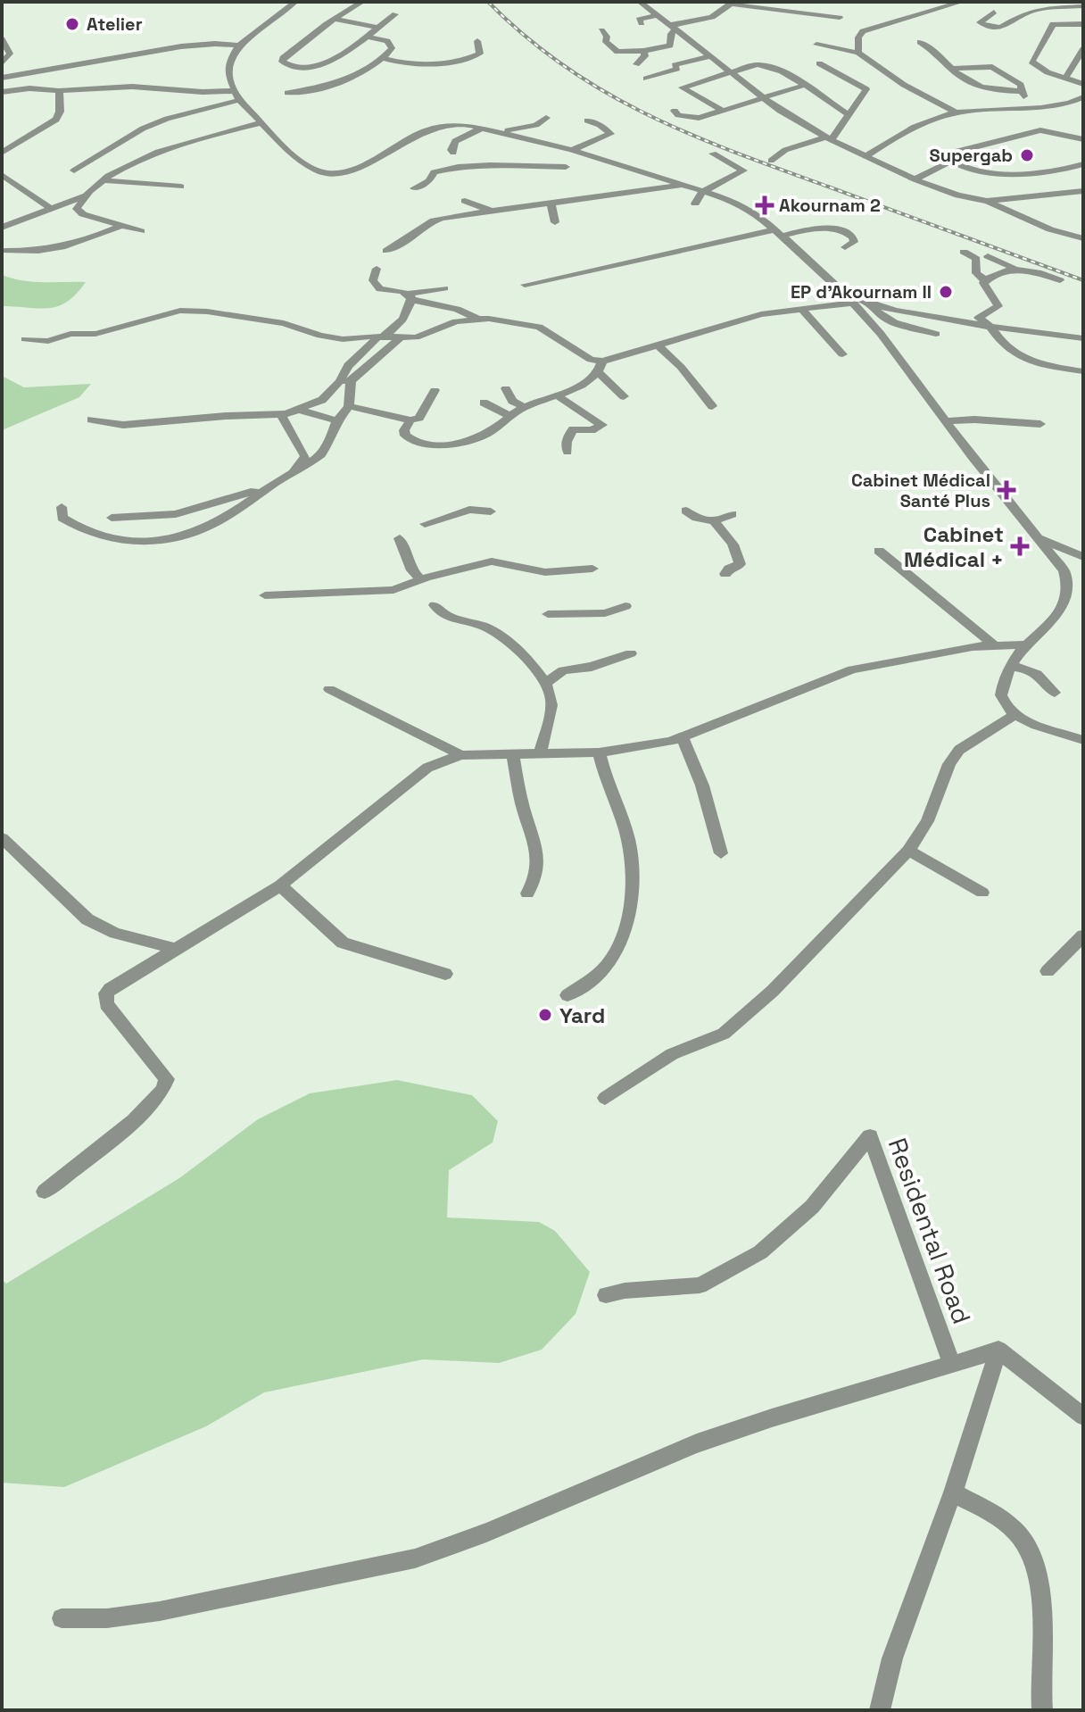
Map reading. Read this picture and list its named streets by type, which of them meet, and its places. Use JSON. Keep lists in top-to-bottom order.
{
  "streets": {
    "street": ["Residental Road"]
  },
  "places": {
    "other": [
      "Atelier",
      "Supergab",
      "EP d'Akournam II",
      "Yard"
    ],
    "health": ["Akournam 2", "Cabinet Médical Santé Plus", "Cabinet Médical +"]
  }
}
